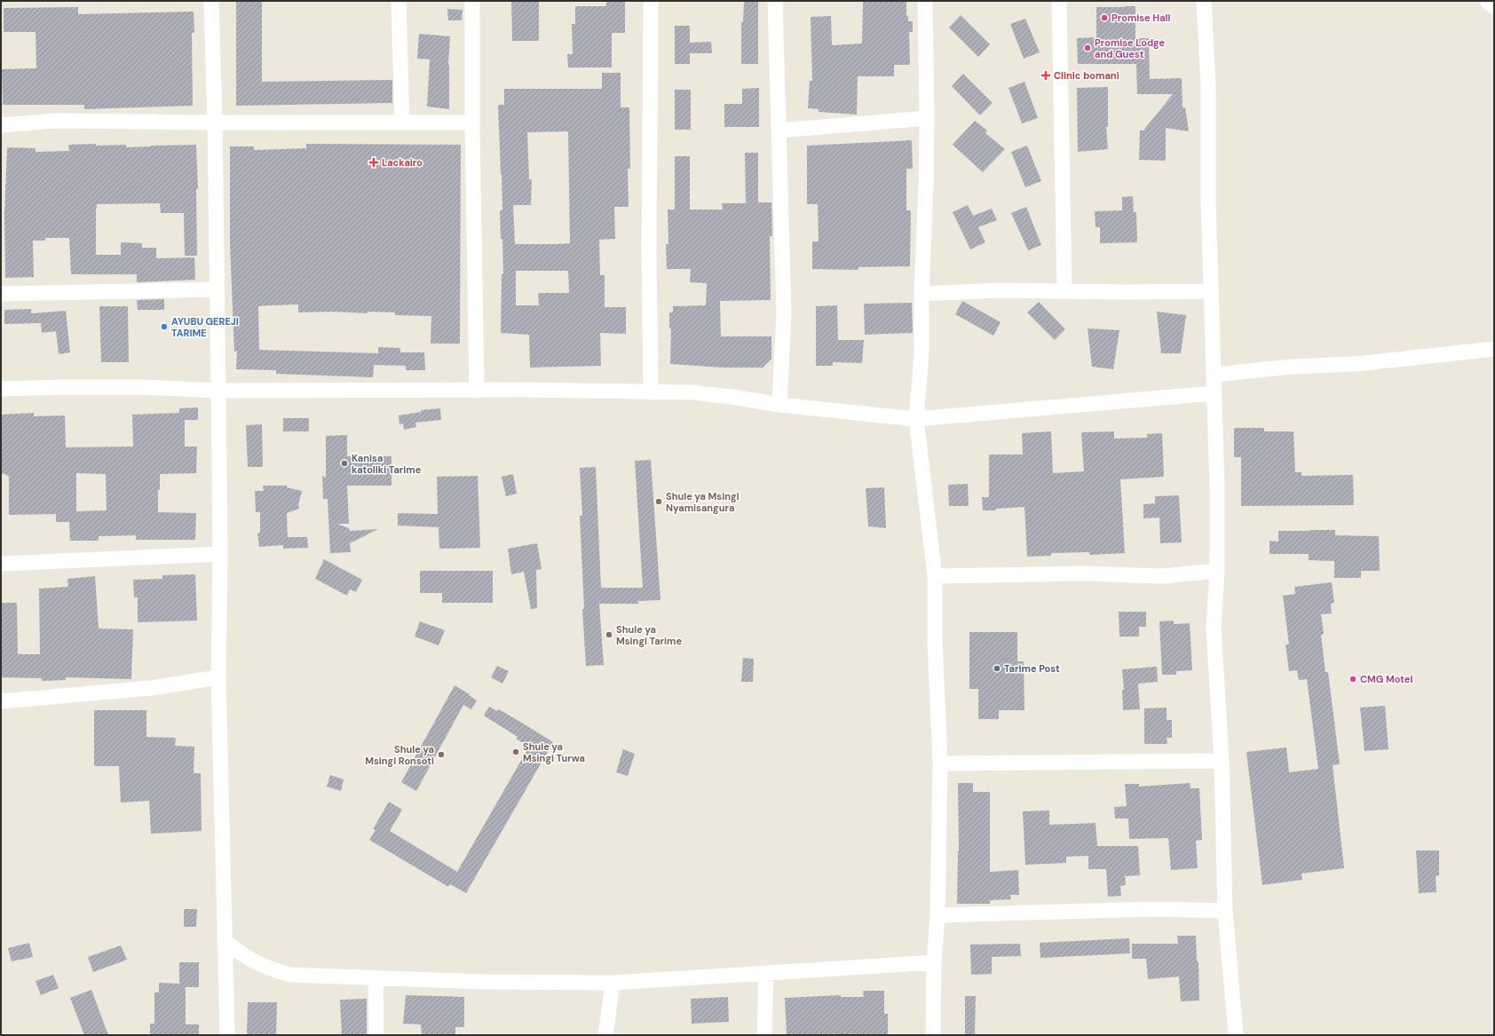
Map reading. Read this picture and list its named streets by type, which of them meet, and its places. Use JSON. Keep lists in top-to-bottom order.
{
  "places": {
    "other": [
      "Promise Hall",
      "Promise Lodge and Guest",
      "AYUBU GEREJI TARIME",
      "Kanisa katoliki Tarime",
      "Shule ya Msingi Nyamisangura",
      "Shule ya Msingi Tarime",
      "Tarime Post",
      "CMG Motel",
      "Shule ya Msingi Turwa",
      "Shule ya Msingi Ronsoti"
    ],
    "health": ["Clinic bomani", "Lackairo"]
  }
}
